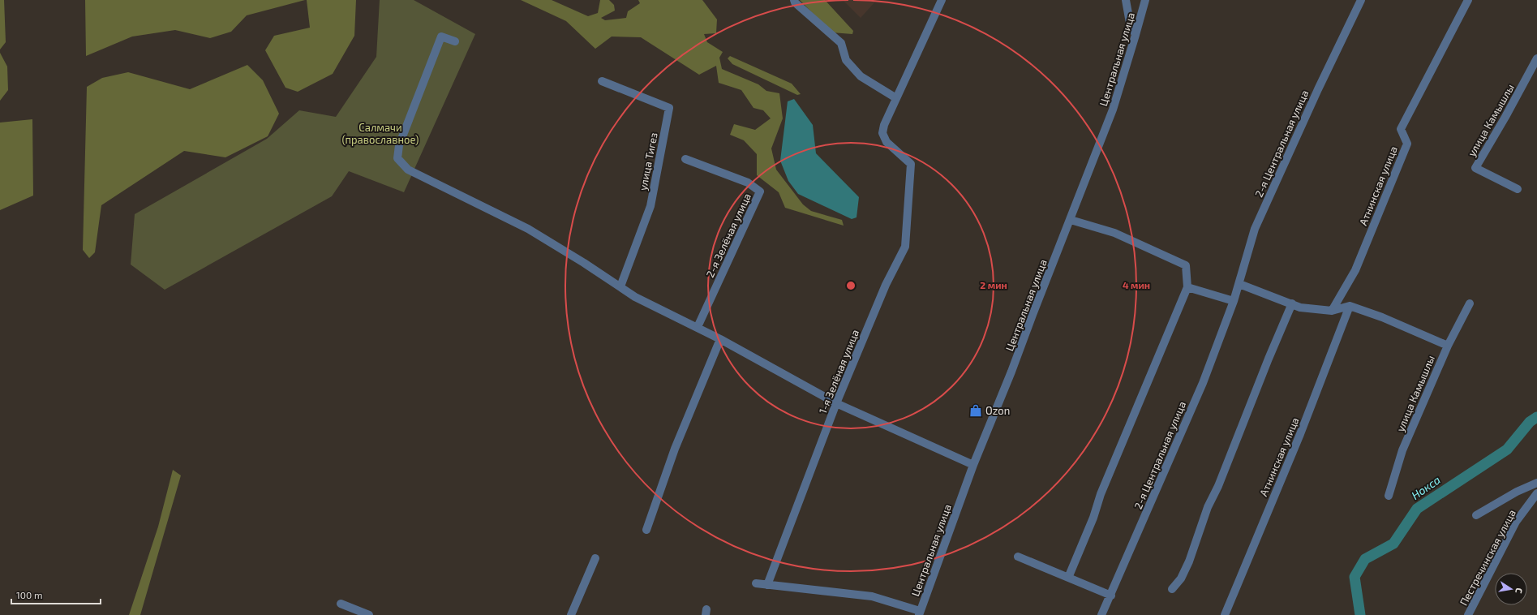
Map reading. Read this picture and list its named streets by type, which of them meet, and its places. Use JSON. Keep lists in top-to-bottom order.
{
  "streets": {
    "street": [
      "Центральная улица",
      "улица Камышлы",
      "2-я Центральная улица",
      "улица Тигез",
      "Атнинская улица",
      "2-я Зелёная улица",
      "1-я Зелёная улица",
      "Пестречинская улица"
    ]
  },
  "water": ["Нокса"],
  "parks": ["Салмачи (православное)"],
  "places": {
    "shop": ["Ozon"]
  },
  "scale_bar": "100 m",
  "north": "right",
  "rings": ["2 мин", "4 мин"]
}
